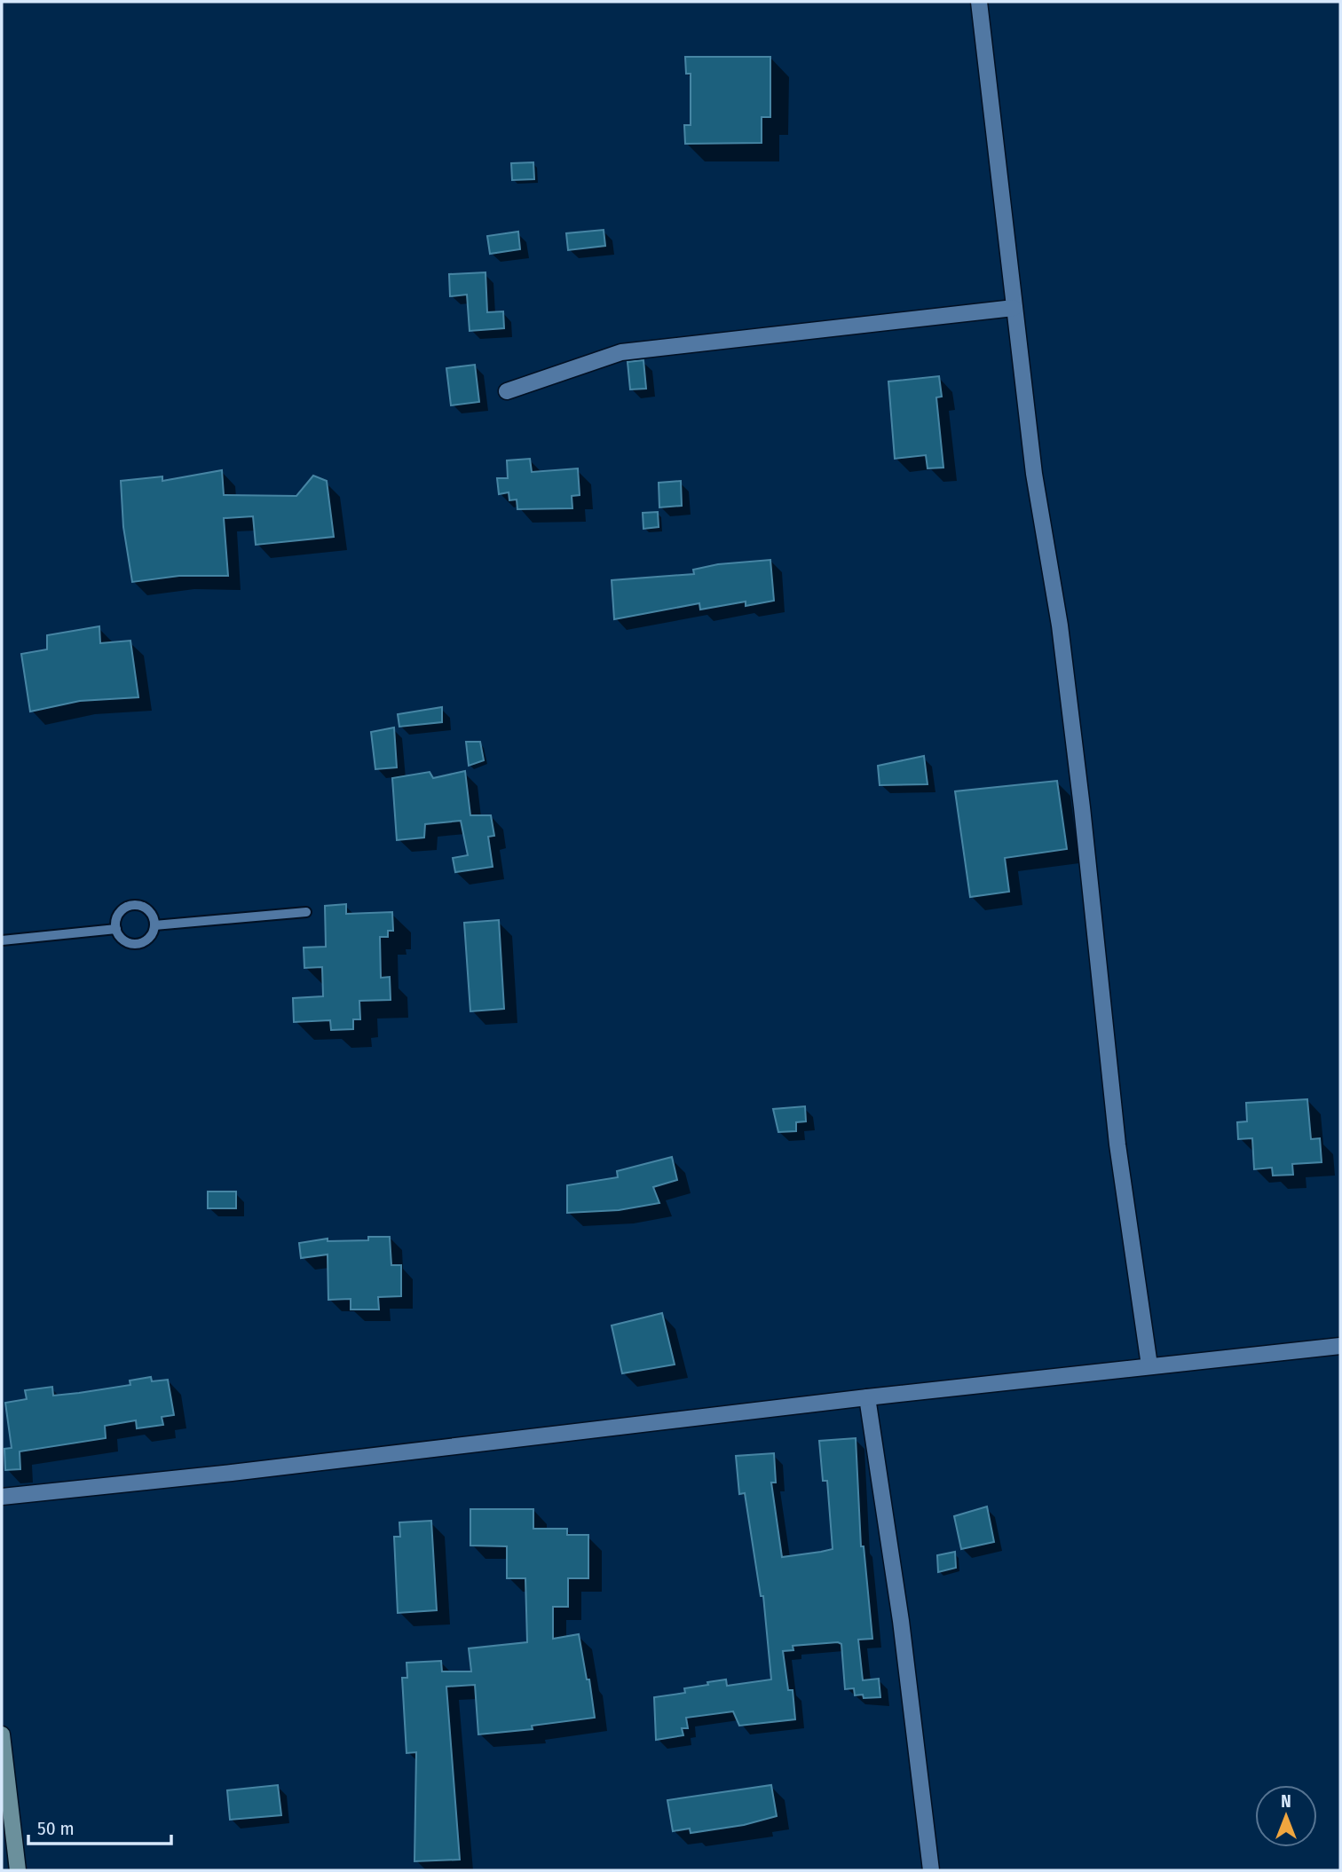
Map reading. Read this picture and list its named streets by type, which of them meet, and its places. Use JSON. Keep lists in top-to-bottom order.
{
  "scale_bar": "50 m",
  "north": "top"
}
